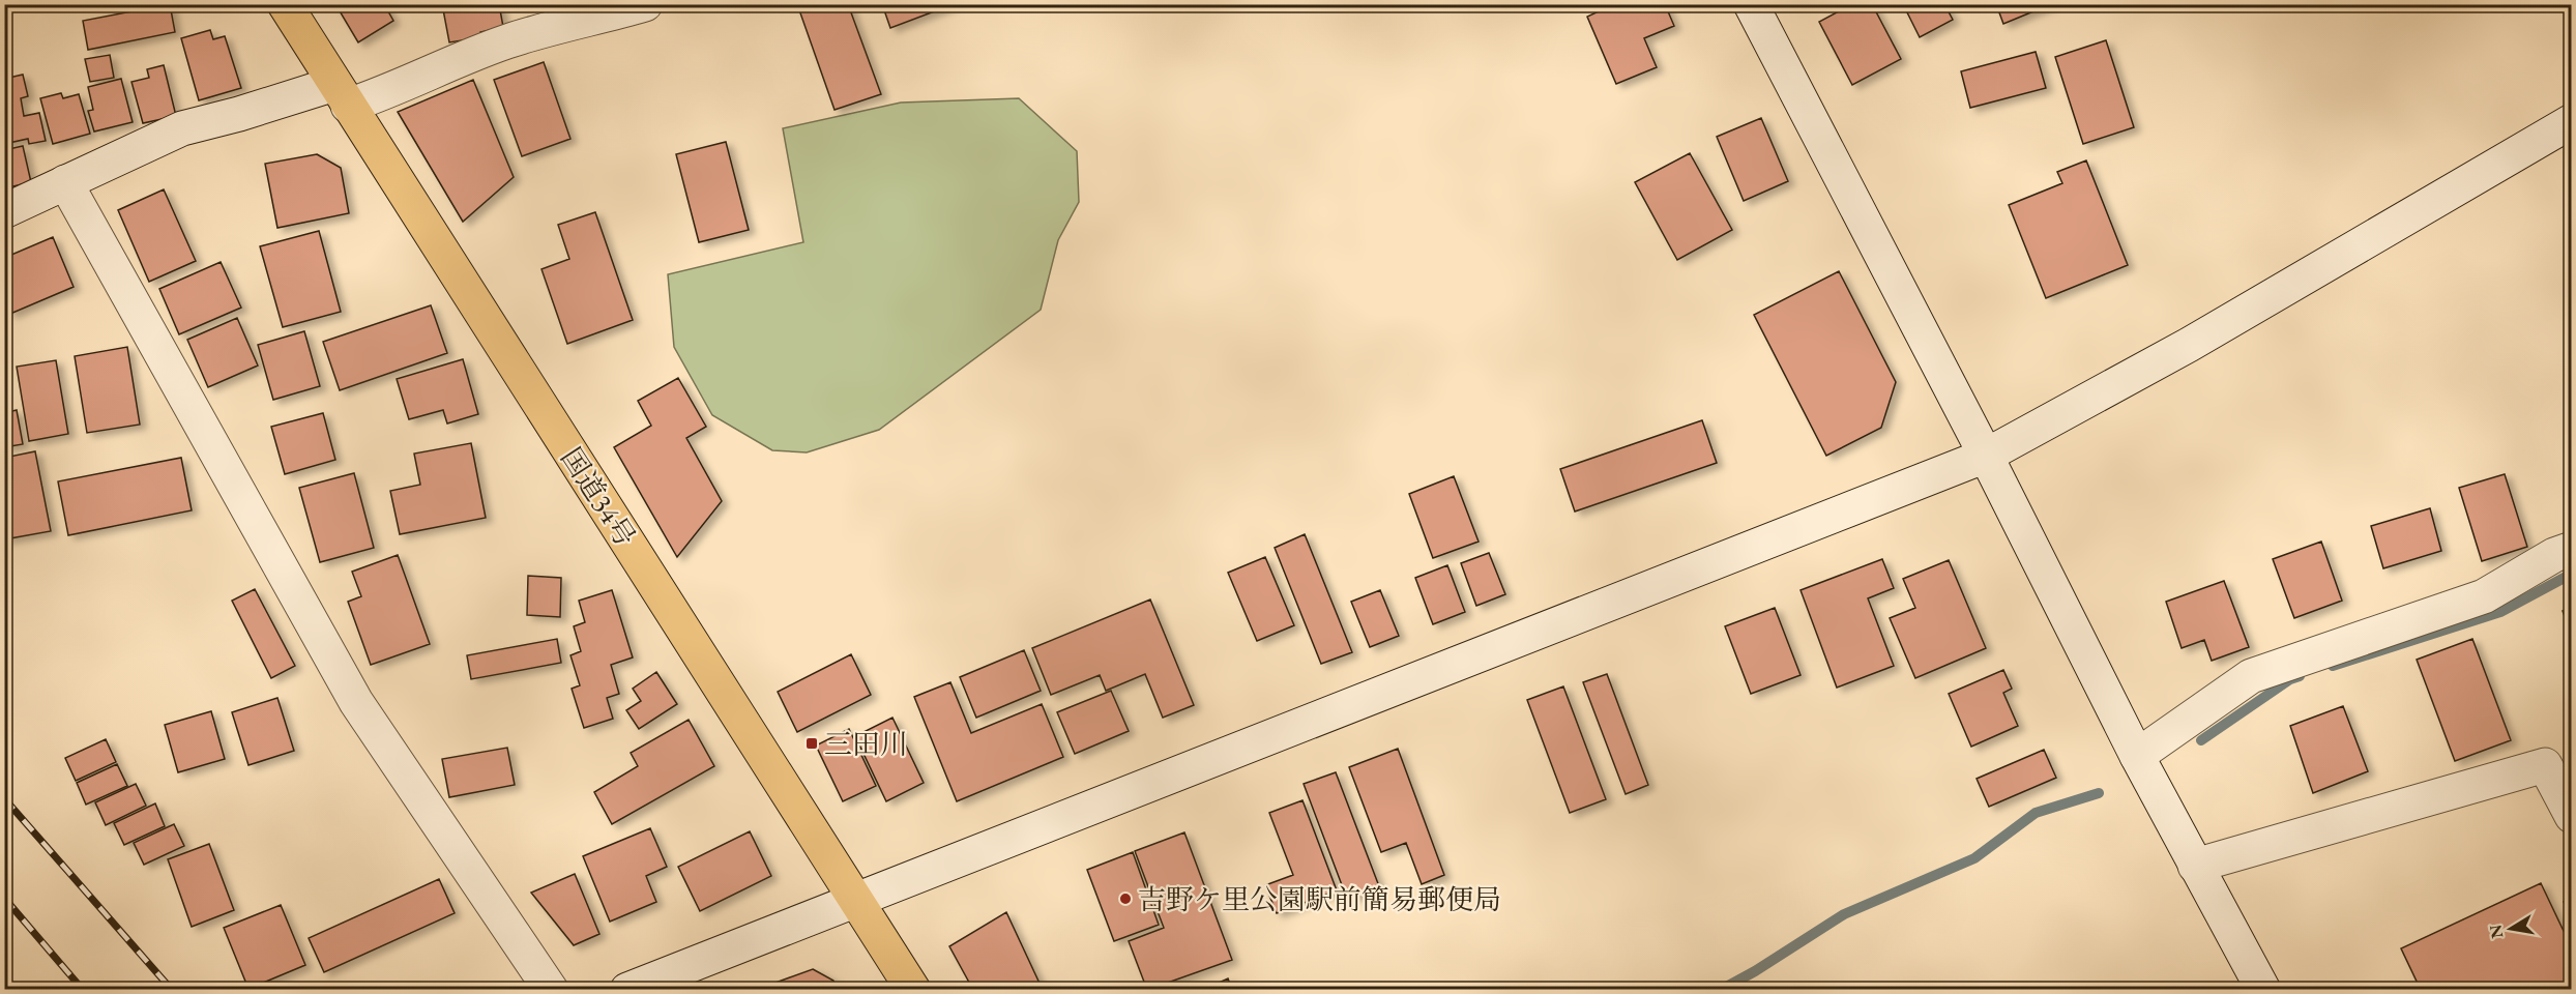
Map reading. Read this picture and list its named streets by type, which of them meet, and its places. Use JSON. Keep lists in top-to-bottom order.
{
  "streets": {
    "highway": ["国道34号"]
  },
  "places": {
    "transit": ["三田川"],
    "other": ["吉野ケ里公園駅前簡易郵便局"]
  },
  "north": "left"
}
